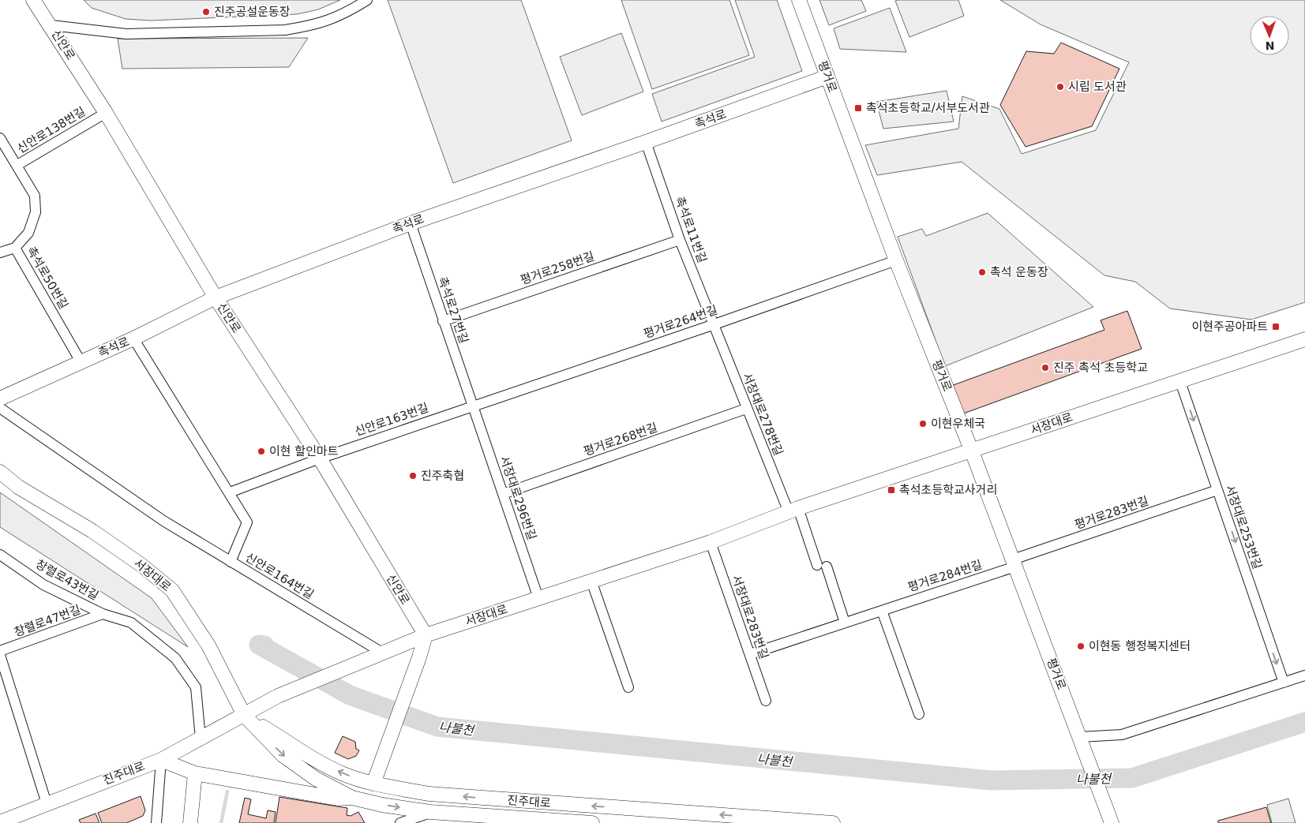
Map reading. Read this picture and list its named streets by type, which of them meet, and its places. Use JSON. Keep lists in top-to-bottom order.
{
  "streets": {
    "street": [
      "신안로",
      "평거로",
      "촉석로",
      "신안로138번길",
      "촉석로11번길",
      "평거로258번길",
      "촉석로50번길",
      "촉석로27번길",
      "평거로264번길",
      "서장대로278번길",
      "신안로163번길",
      "서장대로",
      "평거로268번길",
      "서장대로296번길",
      "평거로283번길",
      "서장대로253번길",
      "신안로164번길",
      "평거로284번길",
      "창렬로43번길",
      "서장대로283번길",
      "창렬로47번길",
      "진주대로"
    ]
  },
  "crossings": [
    ["신안로", "촉석로"],
    ["신안로", "신안로138번길"],
    ["신안로", "신안로163번길"],
    ["신안로", "서장대로"],
    ["평거로", "촉석로"],
    ["평거로", "평거로264번길"],
    ["평거로", "서장대로"],
    ["평거로", "평거로283번길"],
    ["평거로", "평거로284번길"],
    ["촉석로", "촉석로11번길"],
    ["촉석로", "촉석로50번길"],
    ["촉석로", "촉석로27번길"],
    ["촉석로", "신안로164번길"],
    ["신안로138번길", "촉석로50번길"],
    ["촉석로11번길", "평거로258번길"],
    ["촉석로11번길", "평거로264번길"],
    ["촉석로11번길", "서장대로278번길"],
    ["평거로258번길", "촉석로27번길"],
    ["촉석로27번길", "평거로264번길"],
    ["촉석로27번길", "신안로163번길"],
    ["촉석로27번길", "서장대로296번길"],
    ["평거로264번길", "서장대로278번길"],
    ["평거로264번길", "신안로163번길"],
    ["평거로264번길", "서장대로296번길"],
    ["서장대로278번길", "서장대로"],
    ["서장대로278번길", "평거로268번길"],
    ["신안로163번길", "서장대로296번길"],
    ["서장대로", "서장대로296번길"],
    ["서장대로", "서장대로253번길"],
    ["서장대로", "신안로164번길"],
    ["서장대로", "서장대로283번길"],
    ["서장대로", "진주대로"],
    ["평거로268번길", "서장대로296번길"],
    ["평거로283번길", "서장대로253번길"],
    ["평거로283번길", "평거로284번길"],
    ["평거로284번길", "서장대로283번길"],
    ["창렬로43번길", "창렬로47번길"],
    ["창렬로43번길", "진주대로"]
  ],
  "one_way": ["서장대로253번길"],
  "water": ["나불천"],
  "places": {
    "other": [
      "진주공설운동장",
      "시립 도서관",
      "촉석 운동장",
      "진주 촉석 초등학교",
      "이현우체국",
      "이현 할인마트",
      "진주축협",
      "이현동 행정복지센터"
    ],
    "transit": ["촉석초등학교/서부도서관", "이현주공아파트", "촉석초등학교사거리"]
  },
  "north": "bottom"
}
